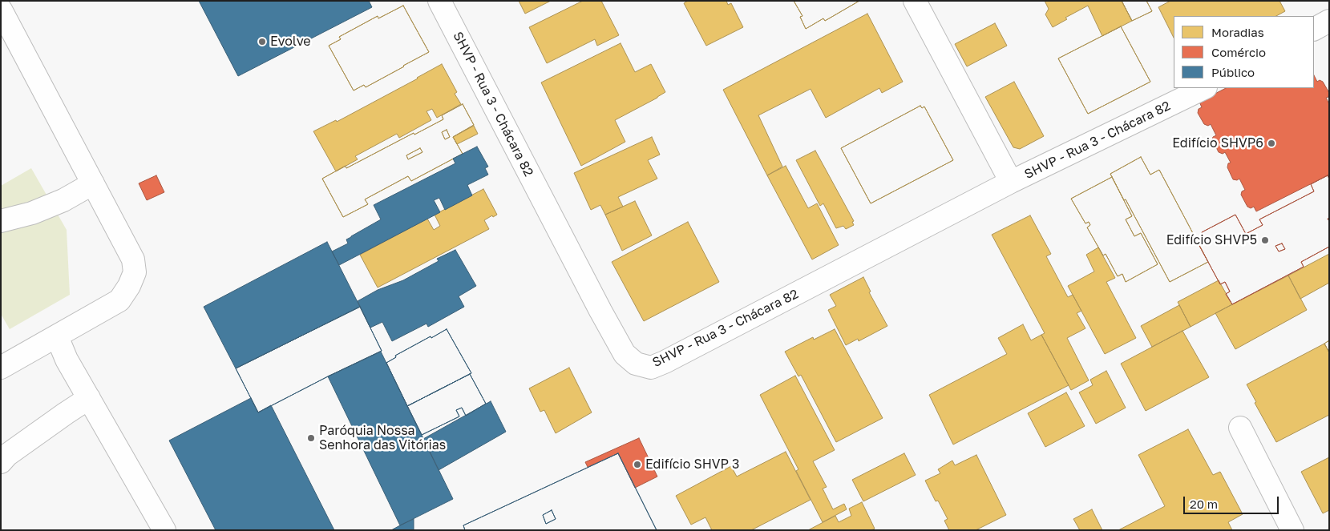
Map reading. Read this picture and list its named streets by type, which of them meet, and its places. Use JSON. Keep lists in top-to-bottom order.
{
  "streets": {
    "street": ["SHVP - Rua 3 - Chácara 82"]
  },
  "places": [
    "Evolve",
    "Edifício SHVP6",
    "Edifício SHVP5",
    "Paróquia Nossa Senhora das Vitórias",
    "Edifício SHVP 3"
  ],
  "legend": ["Moradias", "Comércio", "Público"],
  "scale_bar": "20 m"
}
